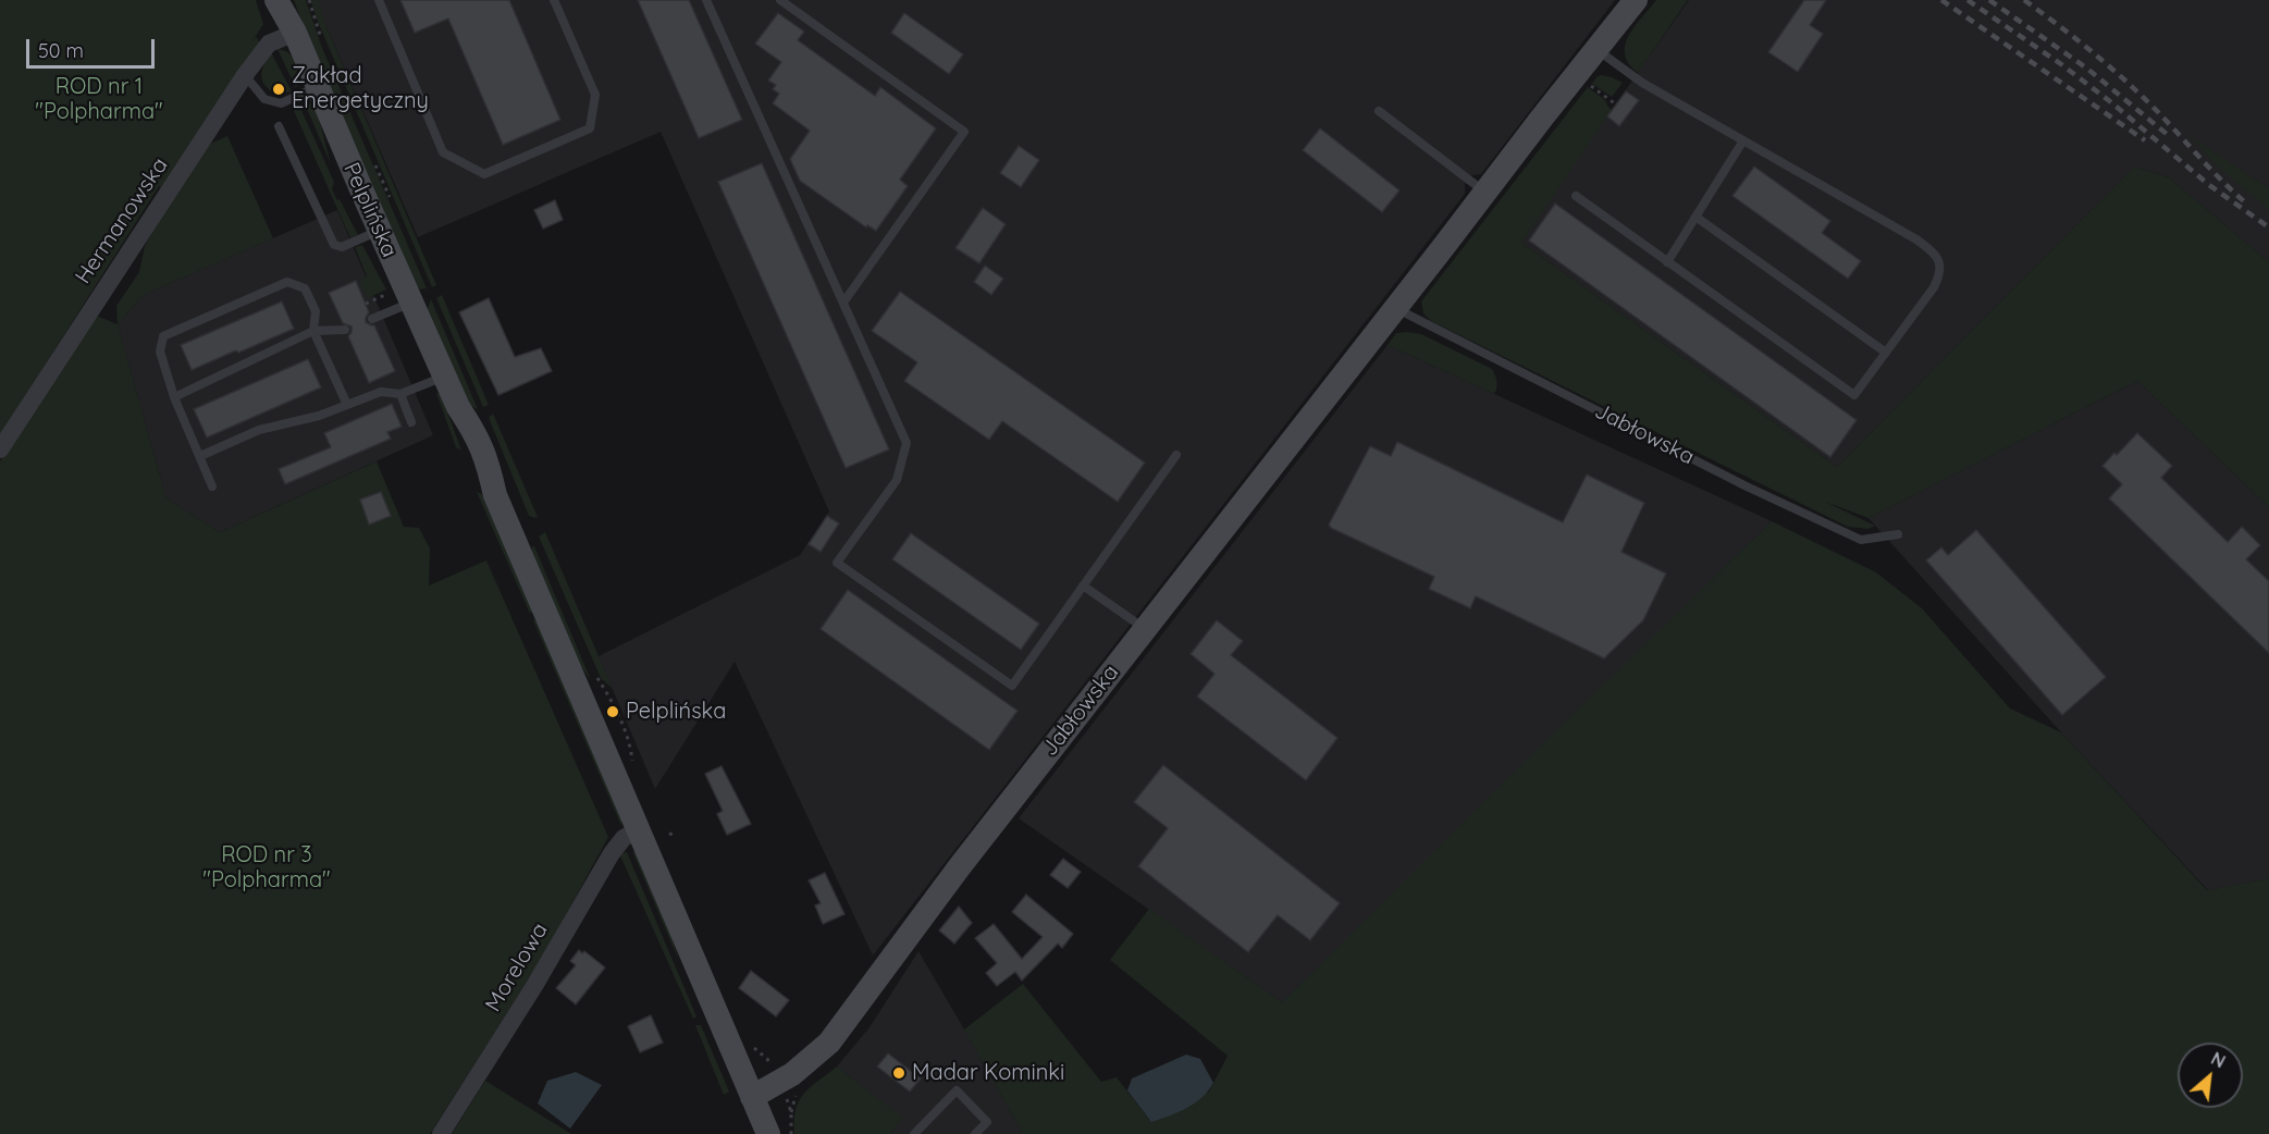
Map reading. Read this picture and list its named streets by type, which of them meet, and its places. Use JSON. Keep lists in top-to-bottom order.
{
  "streets": {
    "main road": ["Pelplińska", "Jabłowska"],
    "street": ["Hermanowska", "Morelowa"]
  },
  "crossings": [
    ["Pelplińska", "Hermanowska"],
    ["Pelplińska", "Jabłowska"],
    ["Pelplińska", "Morelowa"]
  ],
  "parks": ["ROD nr 1 \"Polpharma\"", "ROD nr 3 \"Polpharma\""],
  "places": ["Zakład Energetyczny", "Pelplińska", "Madar Kominki"],
  "scale_bar": "50 m",
  "north": "top right"
}
